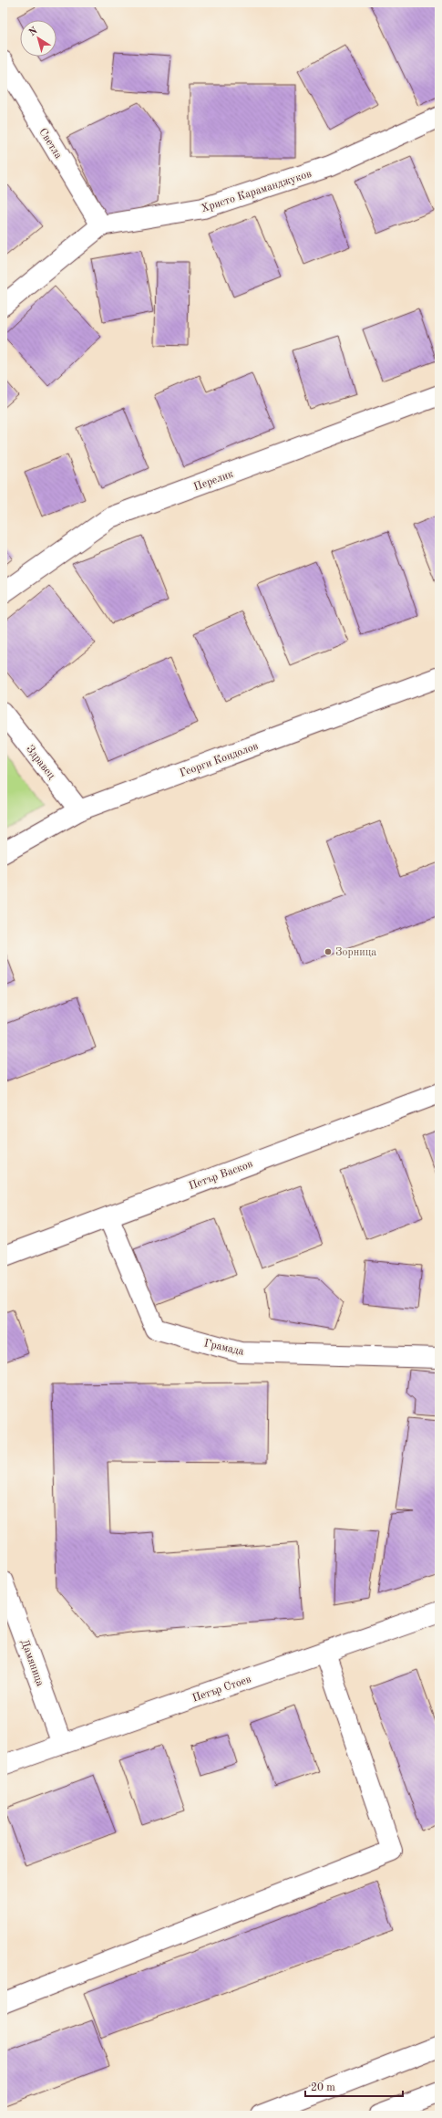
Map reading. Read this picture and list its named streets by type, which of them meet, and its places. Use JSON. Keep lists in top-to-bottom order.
{
  "streets": {
    "street": [
      "Светла",
      "Христо Караманджуков",
      "Перелик",
      "Георги Кондолов",
      "Здравец",
      "Петър Васков",
      "Грамада",
      "Дамяница",
      "Петър Стоев"
    ]
  },
  "crossings": [
    ["Светла", "Христо Караманджуков"],
    ["Георги Кондолов", "Здравец"],
    ["Петър Васков", "Грамада"],
    ["Дамяница", "Петър Стоев"]
  ],
  "places": ["Зорница"],
  "scale_bar": "20 m",
  "north": "top left"
}
